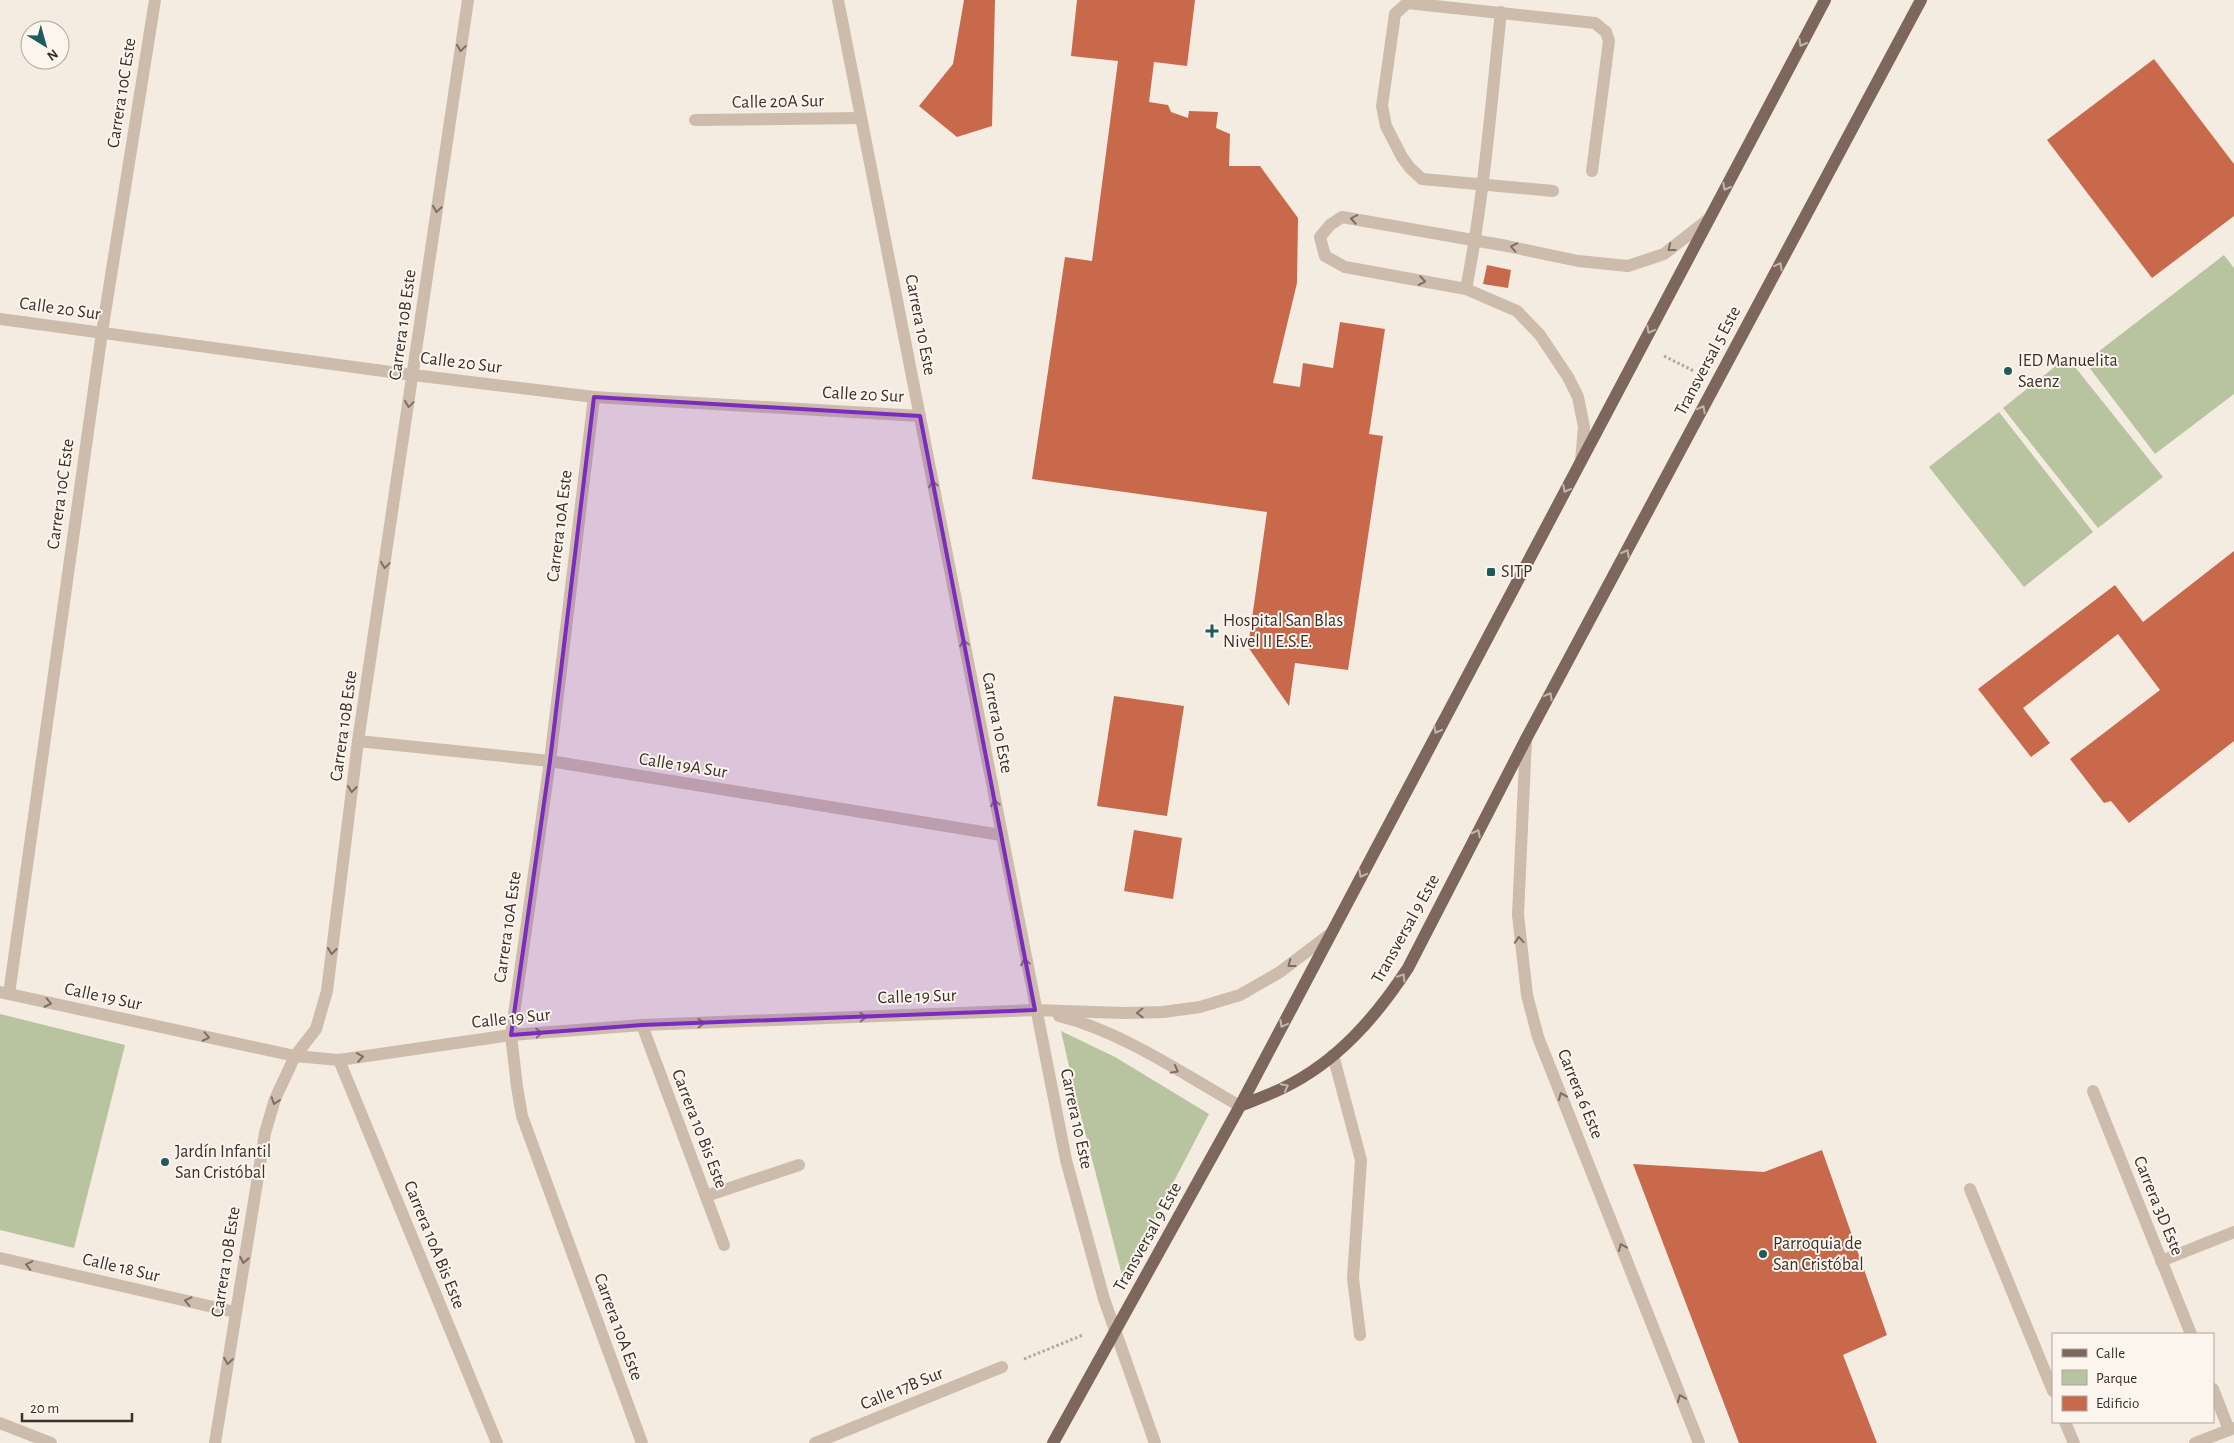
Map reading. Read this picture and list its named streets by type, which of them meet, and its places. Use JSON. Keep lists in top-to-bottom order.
{
  "streets": {
    "main road": ["Transversal 5 Este", "Transversal 9 Este"],
    "street": [
      "Carrera 10C Este",
      "Calle 20A Sur",
      "Calle 20 Sur",
      "Carrera 10B Este",
      "Carrera 10 Este",
      "Carrera 10A Este",
      "Calle 19A Sur",
      "Calle 19 Sur",
      "Carrera 6 Este",
      "Carrera 10 Bis Este",
      "Carrera 3D Este",
      "Carrera 10A Bis Este",
      "Calle 18 Sur",
      "Calle 17B Sur"
    ]
  },
  "crossings": [
    ["Carrera 10C Este", "Calle 20 Sur"],
    ["Carrera 10C Este", "Calle 19 Sur"],
    ["Calle 20A Sur", "Carrera 10 Este"],
    ["Calle 20 Sur", "Carrera 10B Este"],
    ["Calle 20 Sur", "Carrera 10 Este"],
    ["Calle 20 Sur", "Carrera 10A Este"],
    ["Carrera 10B Este", "Calle 19A Sur"],
    ["Carrera 10B Este", "Calle 19 Sur"],
    ["Carrera 10B Este", "Calle 18 Sur"],
    ["Carrera 10 Este", "Calle 19A Sur"],
    ["Carrera 10 Este", "Transversal 9 Este"],
    ["Carrera 10 Este", "Calle 19 Sur"],
    ["Transversal 5 Este", "Transversal 9 Este"],
    ["Transversal 5 Este", "Carrera 6 Este"],
    ["Carrera 10A Este", "Calle 19A Sur"],
    ["Carrera 10A Este", "Calle 19 Sur"],
    ["Transversal 9 Este", "Calle 19 Sur"],
    ["Transversal 9 Este", "Carrera 6 Este"],
    ["Calle 19 Sur", "Carrera 10 Bis Este"],
    ["Calle 19 Sur", "Carrera 10A Bis Este"]
  ],
  "one_way": [
    "Carrera 10B Este",
    "Carrera 10 Este",
    "Carrera 6 Este",
    "Calle 18 Sur"
  ],
  "places": {
    "other": ["IED Manuelita Saenz", "Jardín Infantil San Cristóbal", "Parroquia de San Cristóbal"],
    "transit": ["SITP"],
    "health": ["Hospital San Blas Nivel II E.S.E."]
  },
  "legend": ["Calle", "Parque", "Edificio"],
  "scale_bar": "20 m",
  "north": "bottom right"
}
